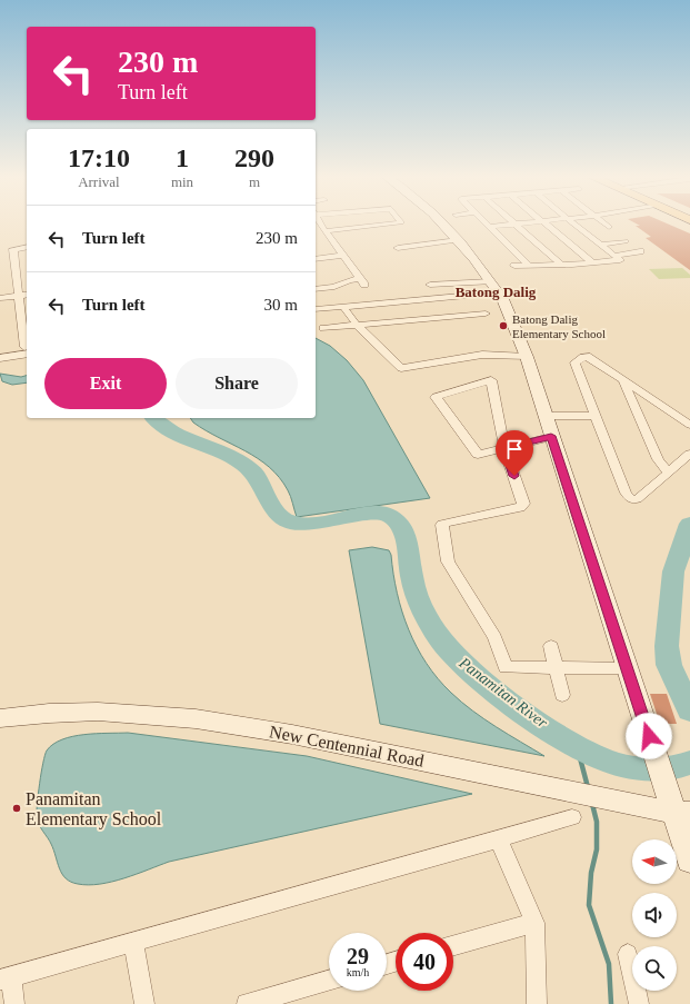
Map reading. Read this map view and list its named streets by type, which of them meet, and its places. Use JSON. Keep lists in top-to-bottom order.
{
  "streets": {
    "street": ["New Centennial Road"]
  },
  "districts": ["Batong Dalig"],
  "water": ["Panamitan River"],
  "places": ["Batong Dalig Elementary School", "Panamitan Elementary School"],
  "north": "left",
  "page": {
    "turn": ["230 m", "Turn left"],
    "eta": [
      "17:10",
      "Arrival",
      "1",
      "min",
      "290",
      "m"
    ],
    "list": [
      {
        "name": "Turn left",
        "value": "230 m"
      },
      {
        "name": "Turn left",
        "value": "30 m"
      }
    ],
    "buttons": ["Exit", "Share"],
    "speed": "29 km/h",
    "limit": "40"
  }
}
